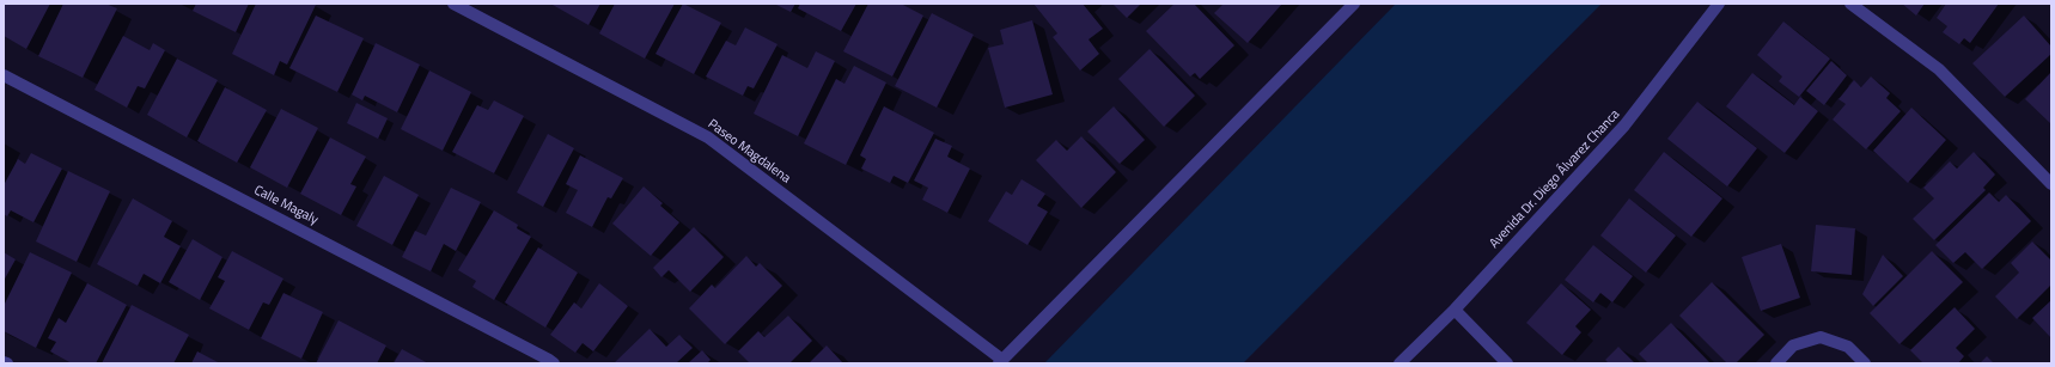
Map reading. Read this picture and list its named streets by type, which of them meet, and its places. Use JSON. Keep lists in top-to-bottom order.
{
  "streets": {
    "street": ["Paseo Magdalena", "Avenida Dr. Diego Álvarez Chanca", "Calle Magaly"]
  }
}
